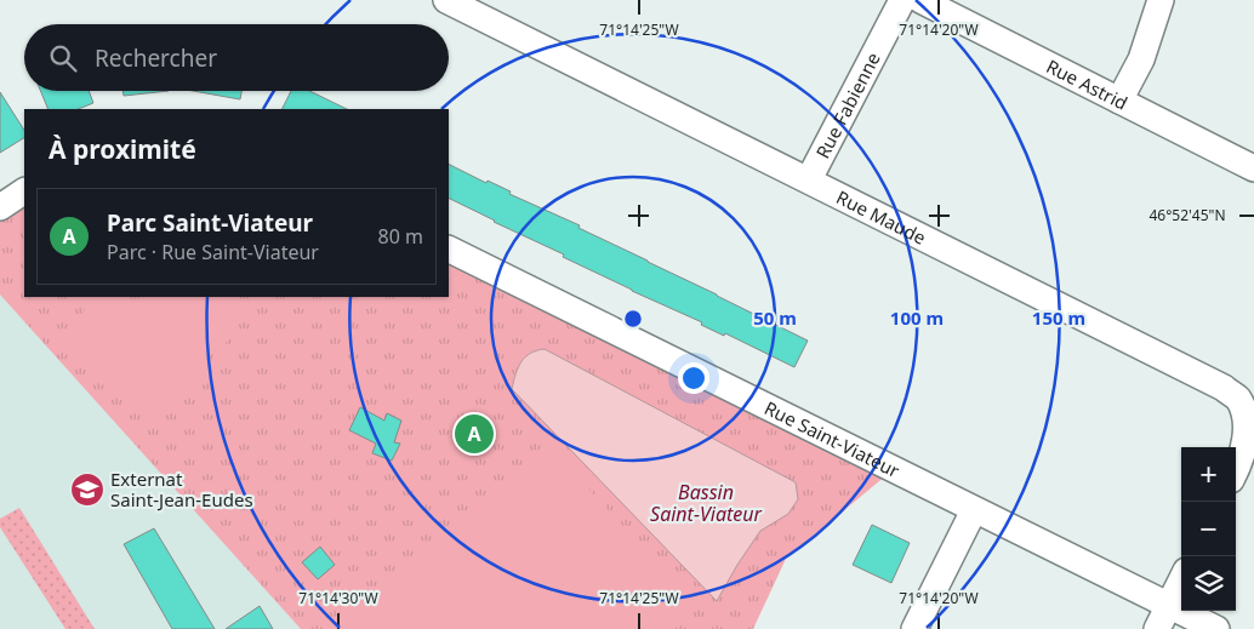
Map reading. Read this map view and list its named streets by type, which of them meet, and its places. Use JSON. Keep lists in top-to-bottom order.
{
  "streets": {
    "street": [
      "Rue Astrid",
      "Rue Fabienne",
      "Rue Maude",
      "Rue Saint-Viateur"
    ]
  },
  "crossings": [
    ["Rue Fabienne", "Rue Maude"]
  ],
  "water": ["Bassin Saint-Viateur"],
  "places": {
    "school or university": ["Externat Saint-Jean-Eudes"]
  },
  "page": {
    "search": "Rechercher",
    "heading": "À proximité",
    "list": [
      {
        "mark": "A",
        "name": "Parc Saint-Viateur",
        "note": "Parc · Rue Saint-Viateur",
        "value": "80 m"
      }
    ],
    "pins": "A",
    "map_buttons": ["+", "−"]
  },
  "coordinates": [
    "71°14'25\"W",
    "71°14'20\"W",
    "46°52'45\"N",
    "71°14'30\"W"
  ],
  "rings": ["50 m", "100 m", "150 m"]
}
